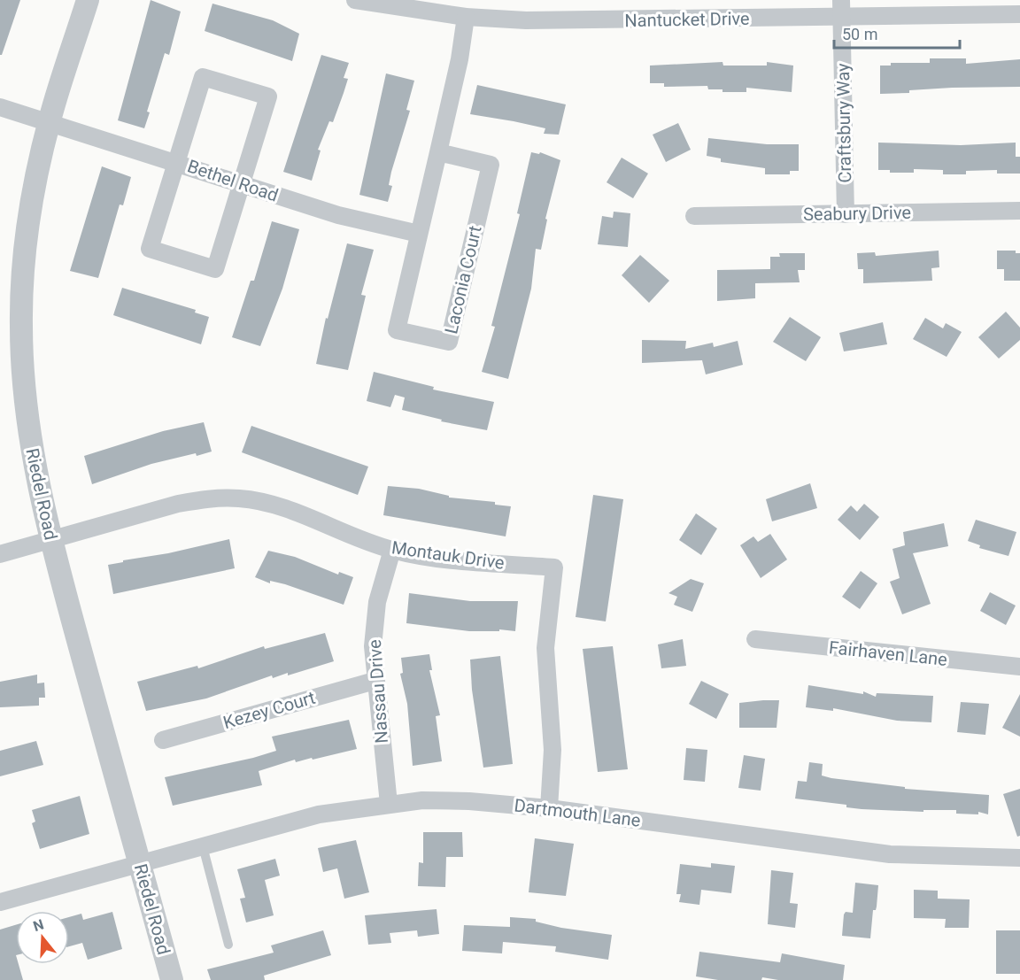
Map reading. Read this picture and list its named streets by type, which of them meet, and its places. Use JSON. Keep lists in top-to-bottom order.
{
  "streets": {
    "street": [
      "Nantucket Drive",
      "Craftsbury Way",
      "Bethel Road",
      "Seabury Drive",
      "Laconia Court",
      "Riedel Road",
      "Montauk Drive",
      "Fairhaven Lane",
      "Nassau Drive",
      "Kezey Court",
      "Dartmouth Lane"
    ]
  },
  "crossings": [
    ["Nantucket Drive", "Craftsbury Way"],
    ["Nantucket Drive", "Laconia Court"],
    ["Craftsbury Way", "Seabury Drive"],
    ["Bethel Road", "Laconia Court"],
    ["Bethel Road", "Riedel Road"],
    ["Riedel Road", "Montauk Drive"],
    ["Riedel Road", "Dartmouth Lane"],
    ["Montauk Drive", "Nassau Drive"],
    ["Montauk Drive", "Dartmouth Lane"],
    ["Nassau Drive", "Kezey Court"],
    ["Nassau Drive", "Dartmouth Lane"]
  ],
  "scale_bar": "50 m",
  "north": "top"
}
